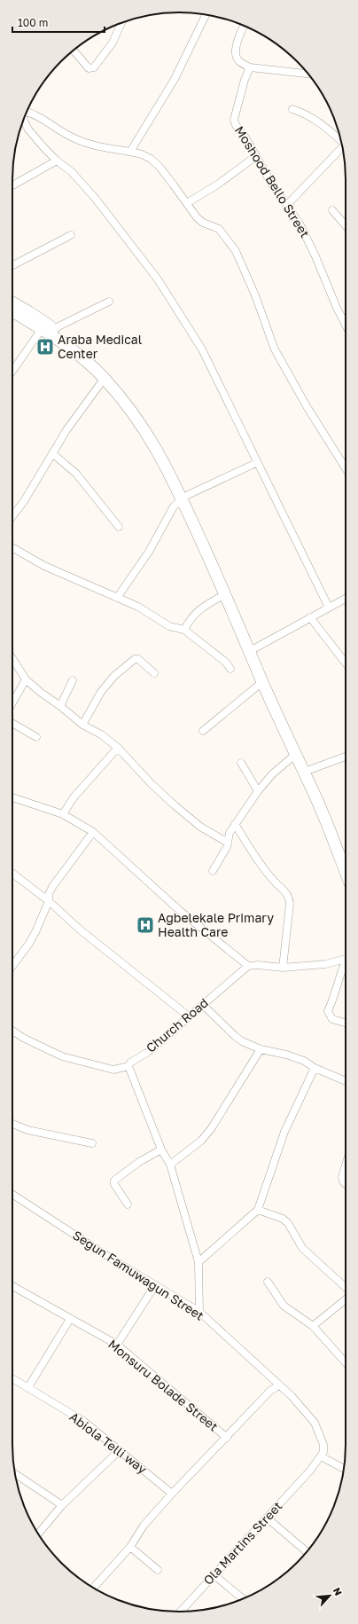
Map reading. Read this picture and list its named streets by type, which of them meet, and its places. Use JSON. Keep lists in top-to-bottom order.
{
  "streets": {
    "street": [
      "Moshood Bello Street",
      "Church Road",
      "Segun Famuwagun Street",
      "Monsuru Bolade Street",
      "Abiola Telli way",
      "Ola Martins Street"
    ]
  },
  "crossings": [
    ["Segun Famuwagun Street", "Ola Martins Street"]
  ],
  "places": {
    "hospital": ["Araba Medical Center", "Agbelekale Primary Health Care"]
  },
  "scale_bar": "100 m",
  "north": "top right"
}
